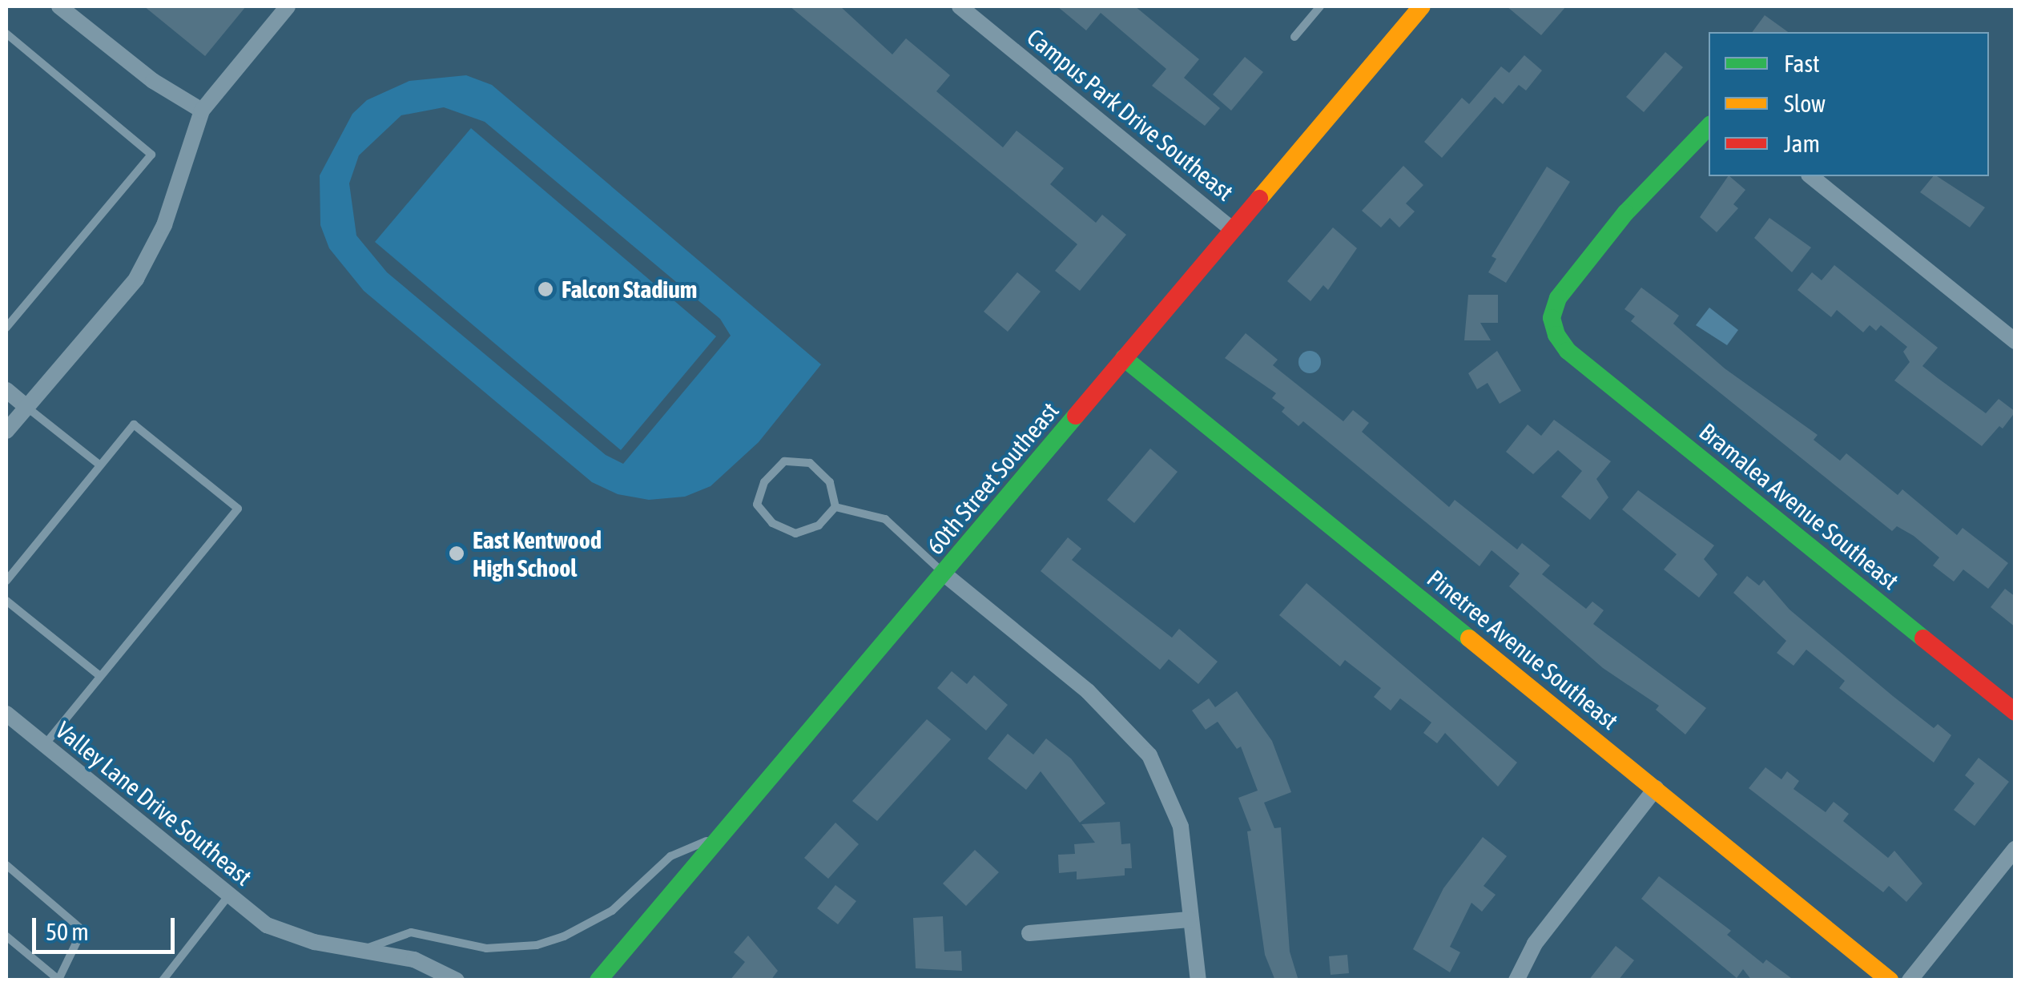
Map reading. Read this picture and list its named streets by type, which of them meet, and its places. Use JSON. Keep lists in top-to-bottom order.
{
  "streets": {
    "street": [
      "Campus Park Drive Southeast",
      "60th Street Southeast",
      "Bramalea Avenue Southeast",
      "Pinetree Avenue Southeast",
      "Valley Lane Drive Southeast"
    ]
  },
  "crossings": [
    ["Campus Park Drive Southeast", "60th Street Southeast"],
    ["60th Street Southeast", "Pinetree Avenue Southeast"]
  ],
  "places": ["Falcon Stadium", "East Kentwood High School"],
  "legend": ["Fast", "Slow", "Jam"],
  "scale_bar": "50 m"
}
